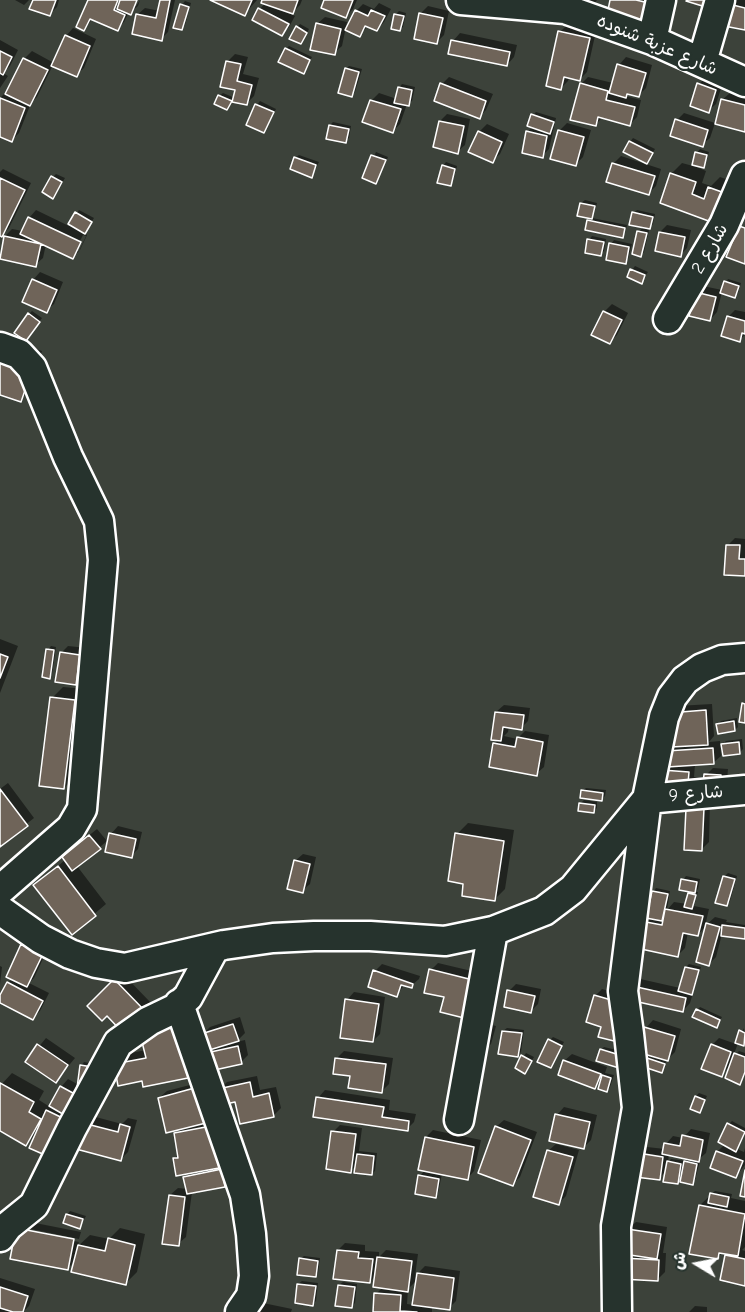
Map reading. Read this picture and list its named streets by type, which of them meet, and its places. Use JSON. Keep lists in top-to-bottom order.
{
  "streets": {
    "street": ["شارع عزبة شنوده", "شارع 2", "شارع 9"]
  },
  "north": "left"
}
